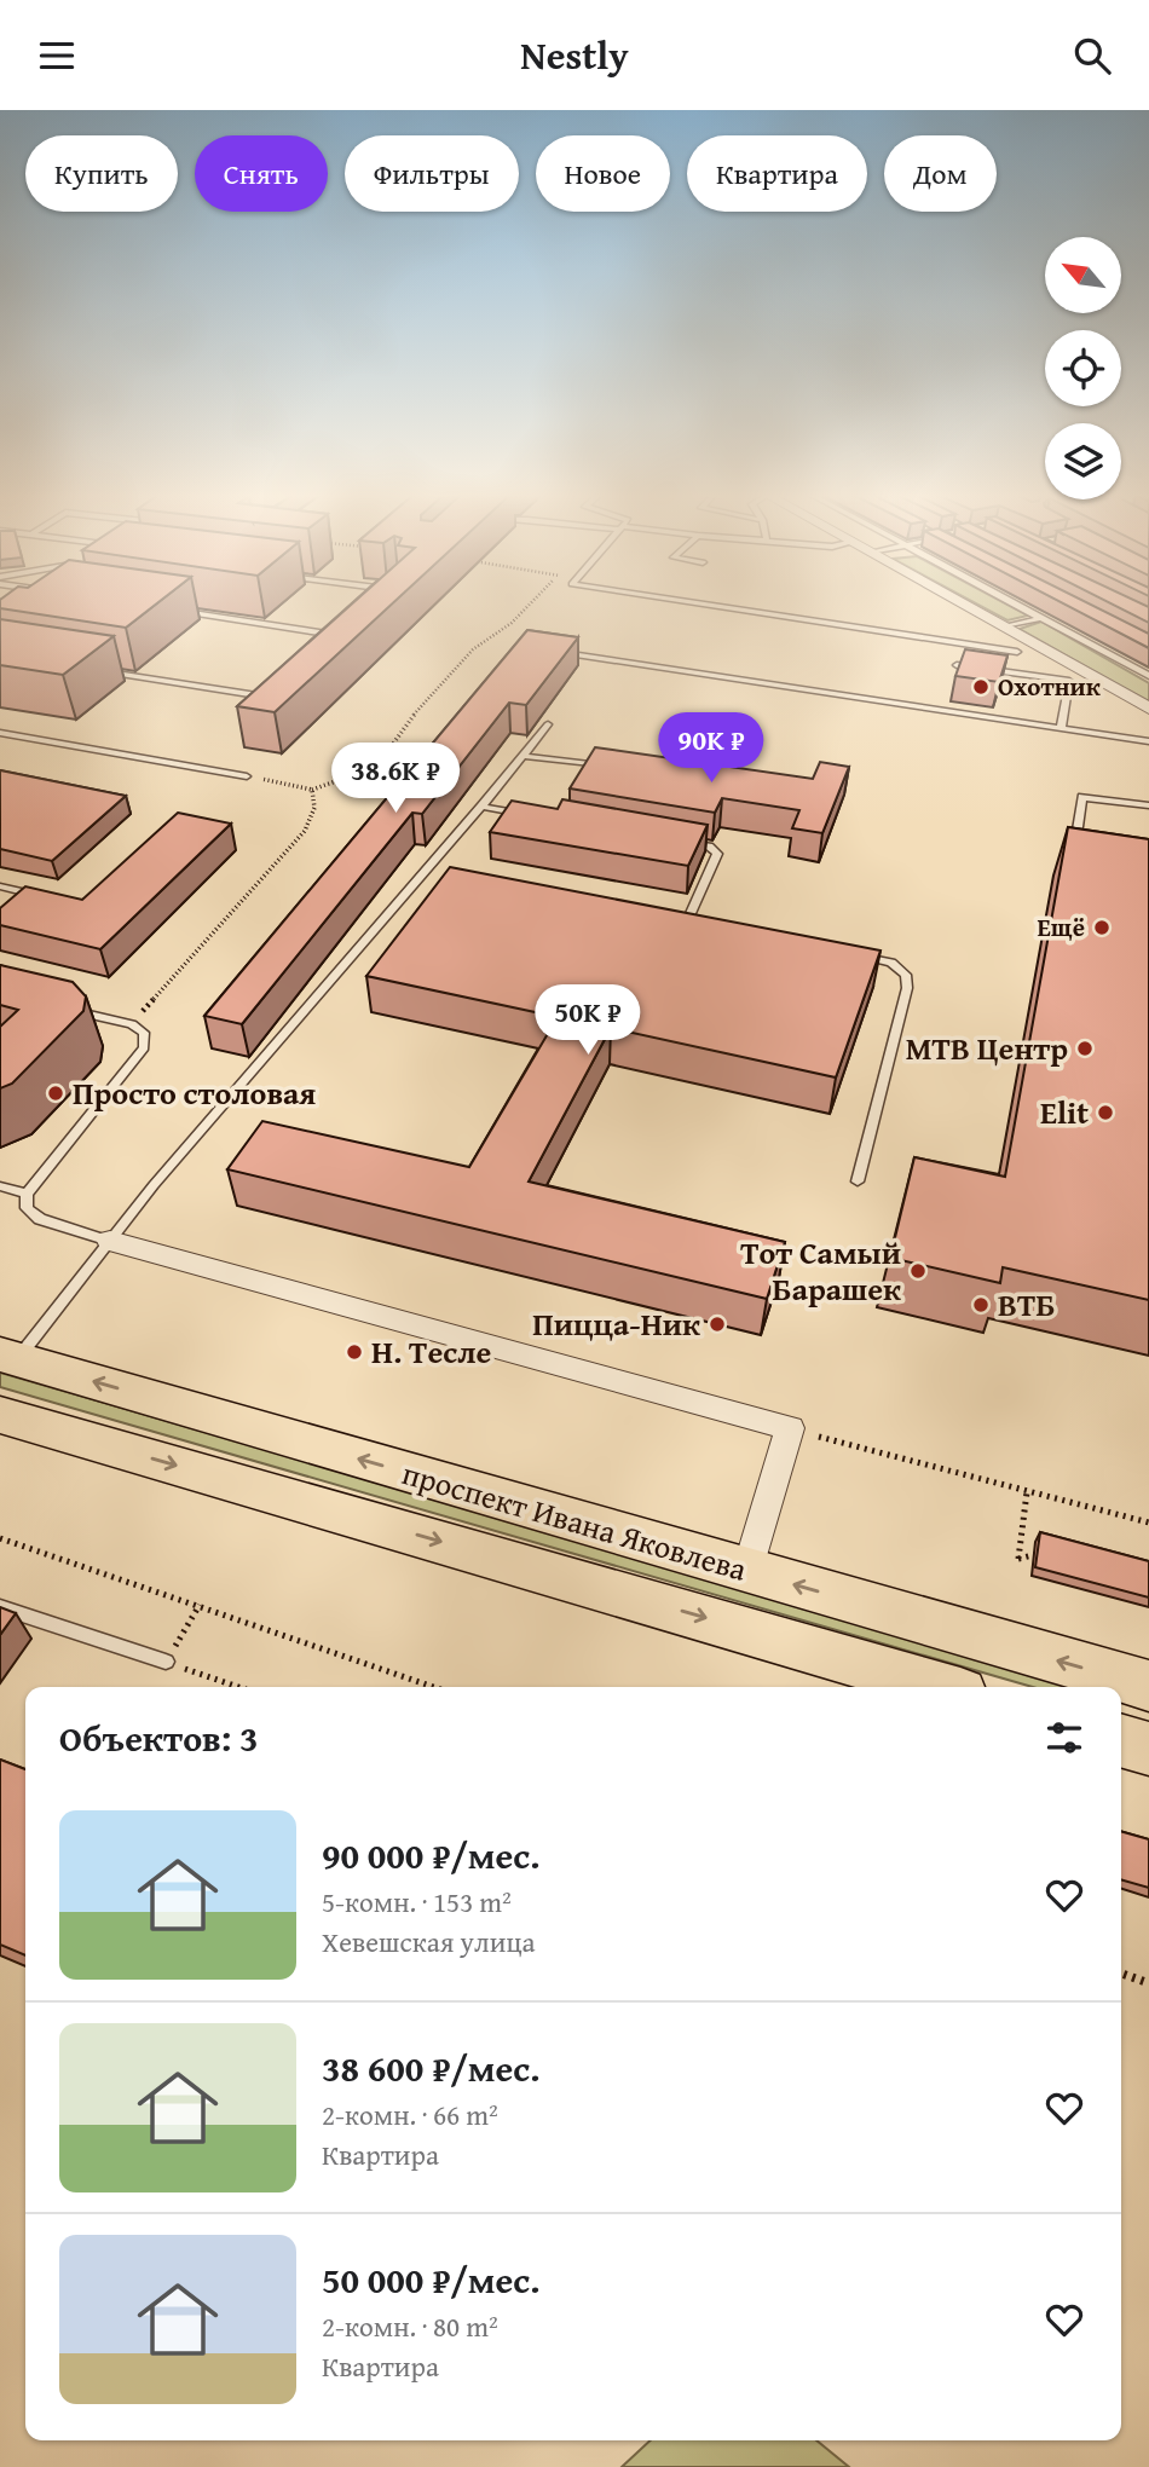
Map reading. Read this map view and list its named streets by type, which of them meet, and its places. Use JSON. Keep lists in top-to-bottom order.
{
  "streets": {
    "main road": ["проспект Ивана Яковлева"]
  },
  "places": [
    "Охотник",
    "Ещё",
    "МТВ Центр",
    "Просто столовая",
    "Elit",
    "Тот Самый Барашек",
    "ВТБ",
    "Пицца-Ник",
    "Н. Тесле"
  ],
  "north": "top left",
  "page": {
    "header": "Nestly",
    "chip": [
      "Купить",
      "Снять",
      "Фильтры",
      "Новое",
      "Квартира",
      "Дом"
    ],
    "price": ["90K ₽", "38.6K ₽", "50K ₽"],
    "heading": "Объектов: 3",
    "list": [
      {
        "name": "90 000 ₽/мес.",
        "note": "5-комн. · 153 m² · Хевешская улица"
      },
      {
        "name": "38 600 ₽/мес.",
        "note": "2-комн. · 66 m² · Квартира"
      },
      {
        "name": "50 000 ₽/мес.",
        "note": "2-комн. · 80 m² · Квартира"
      }
    ]
  }
}
